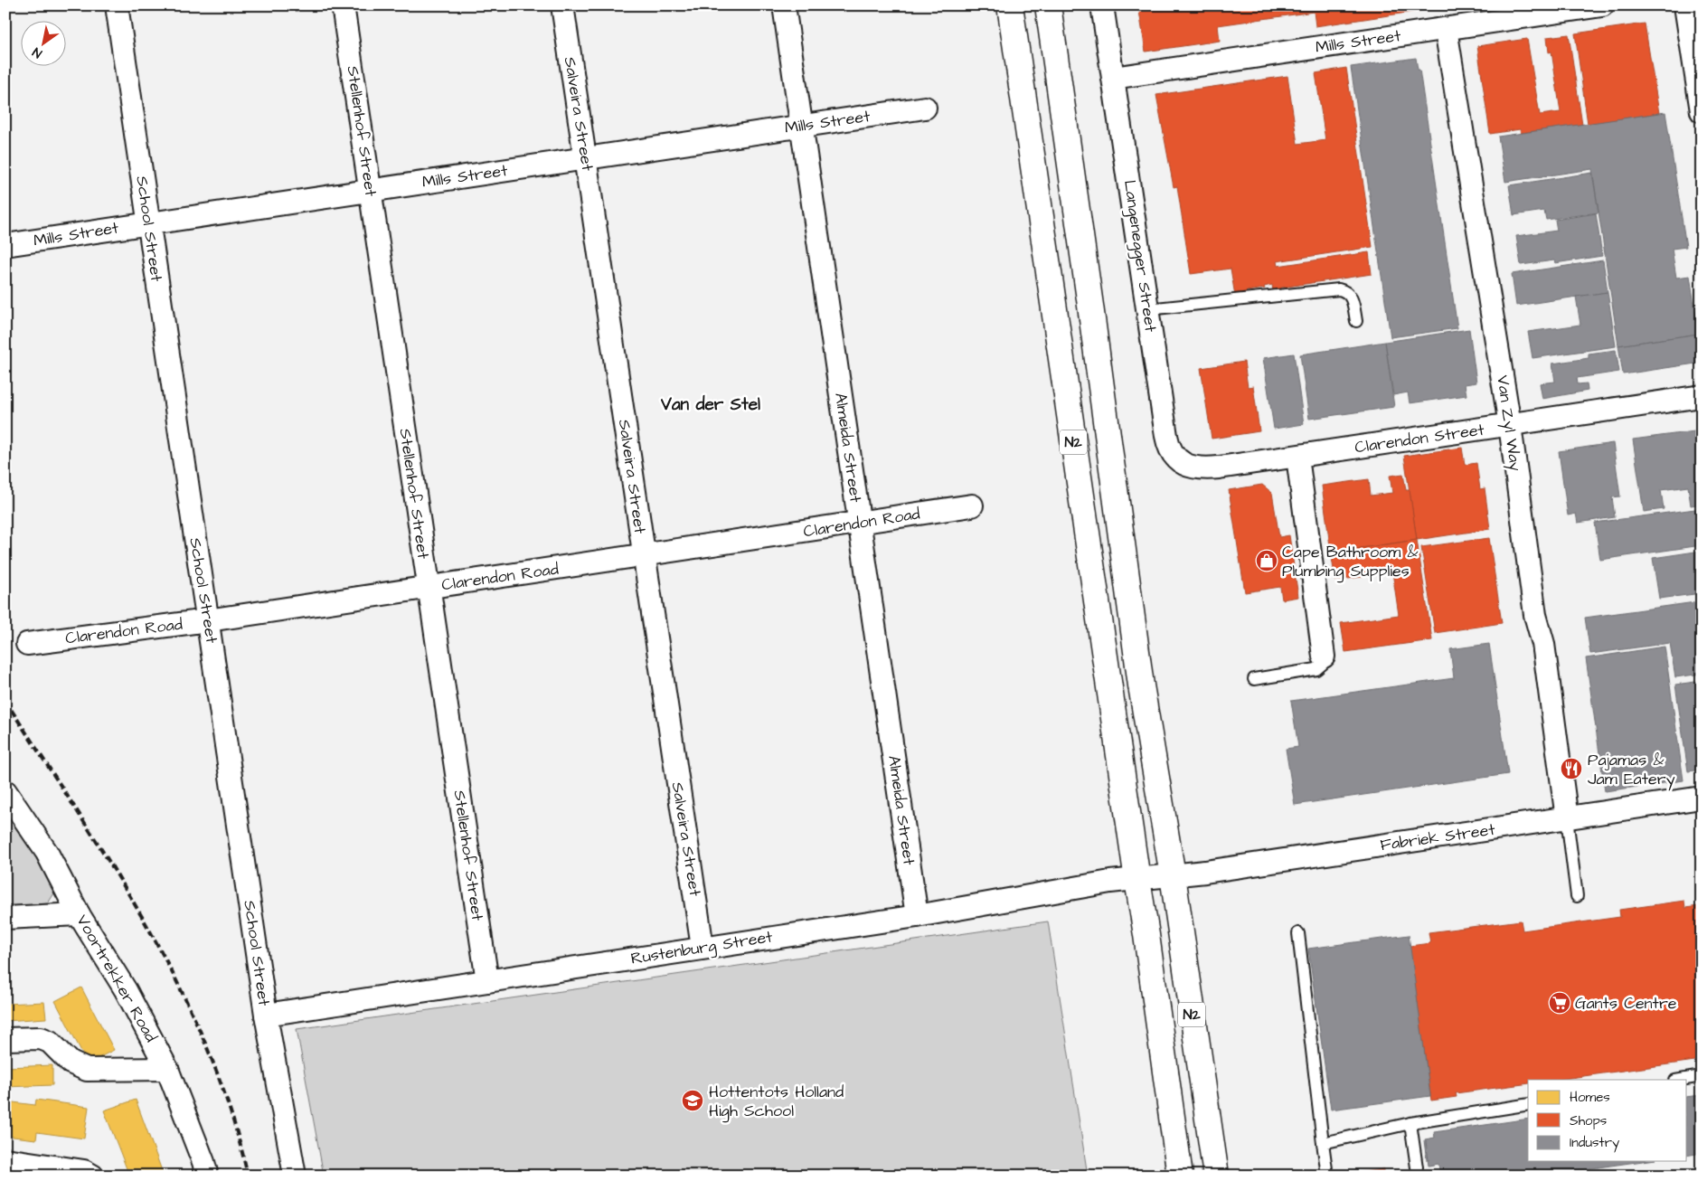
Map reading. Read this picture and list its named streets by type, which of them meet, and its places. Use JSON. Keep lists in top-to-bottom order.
{
  "streets": {
    "highway": ["N2"],
    "street": [
      "Mills Street",
      "Salveira Street",
      "Stellenhof Street",
      "School Street",
      "Langenegger Street",
      "Van Zyl Way",
      "Clarendon Street",
      "Almeida Street",
      "Clarendon Road",
      "Fabriek Street",
      "Rustenburg Street",
      "Voortrekker Road"
    ]
  },
  "crossings": [
    ["Mills Street", "Salveira Street"],
    ["Mills Street", "Stellenhof Street"],
    ["Mills Street", "School Street"],
    ["Mills Street", "Langenegger Street"],
    ["Mills Street", "Van Zyl Way"],
    ["Mills Street", "Almeida Street"],
    ["Salveira Street", "Clarendon Road"],
    ["Salveira Street", "Rustenburg Street"],
    ["Stellenhof Street", "Clarendon Road"],
    ["Stellenhof Street", "Rustenburg Street"],
    ["School Street", "Clarendon Road"],
    ["School Street", "Rustenburg Street"],
    ["Langenegger Street", "Clarendon Street"],
    ["Van Zyl Way", "Clarendon Street"],
    ["Van Zyl Way", "Fabriek Street"],
    ["N2", "Fabriek Street"],
    ["N2", "Rustenburg Street"],
    ["Almeida Street", "Clarendon Road"],
    ["Almeida Street", "Rustenburg Street"],
    ["Fabriek Street", "Rustenburg Street"]
  ],
  "districts": ["Van der Stel"],
  "places": {
    "shop": ["Cape Bathroom & Plumbing Supplies"],
    "restaurant": ["Pajamas & Jam Eatery"],
    "supermarket": ["Gants Centre"],
    "school or university": ["Hottentots Holland High School"]
  },
  "legend": ["Homes", "Shops", "Industry"],
  "north": "bottom left"
}
